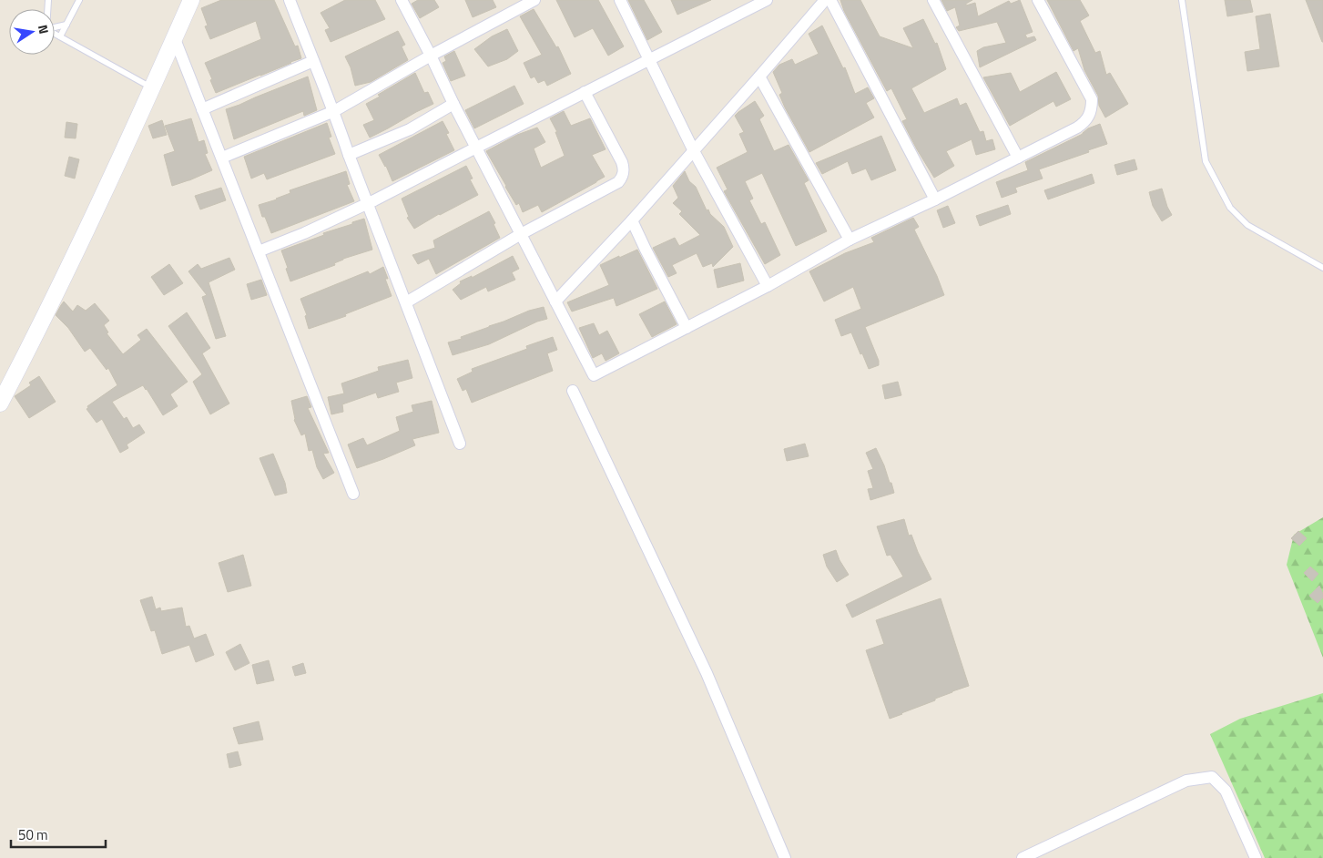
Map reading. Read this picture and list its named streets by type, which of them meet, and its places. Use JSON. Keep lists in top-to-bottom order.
{
  "scale_bar": "50 m",
  "north": "right"
}
